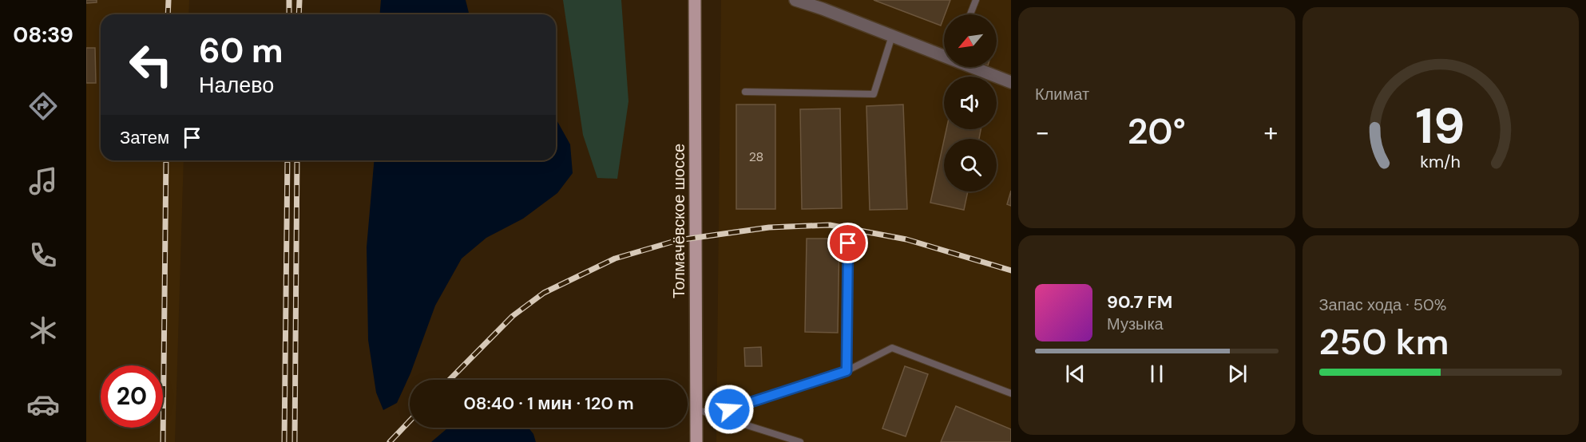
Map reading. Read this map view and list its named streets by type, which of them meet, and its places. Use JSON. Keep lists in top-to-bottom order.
{
  "streets": {
    "main road": ["Толмачёвское шоссе"]
  },
  "house_numbers": ["28"],
  "north": "bottom left",
  "page": {
    "tabs": "08:39",
    "tile": [
      "Климат",
      ["Запас хода · 50%", "250 km"]
    ],
    "turn": ["60 m", "Налево"],
    "heat": ["−", "20°", "+"],
    "then": "Затем",
    "song": ["90.7 FM", "Музыка"],
    "limit": "20",
    "trip": "08:40 · 1 мин · 120 m",
    "gauge": ["19", "km/h"]
  }
}
